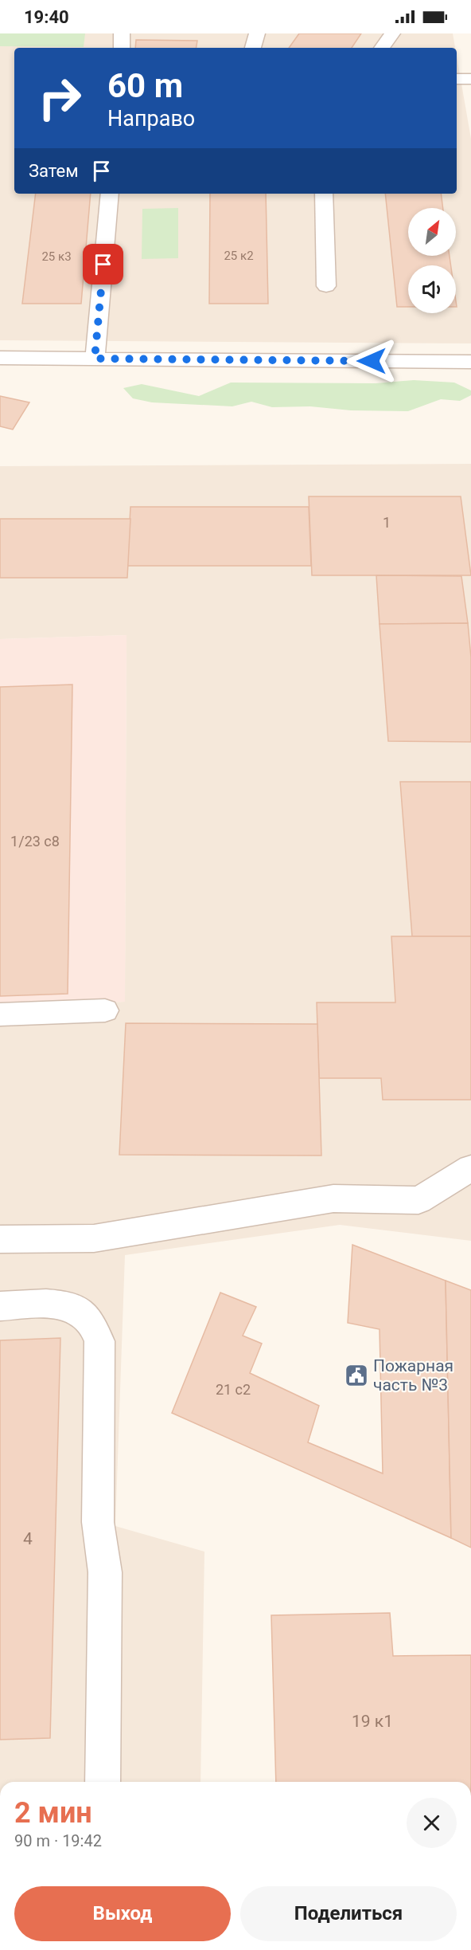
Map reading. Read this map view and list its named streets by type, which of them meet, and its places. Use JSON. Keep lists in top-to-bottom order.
{
  "places": {
    "public building": ["Пожарная часть №3"]
  },
  "house_numbers": [
    "25 к2",
    "25 к3",
    "1",
    "1/23 с8",
    "21 с2",
    "4",
    "19 к1"
  ],
  "north": "top right",
  "page": {
    "status": "19:40",
    "turn": ["60 m", "Направо"],
    "then": "Затем",
    "heading": ["2 мин", "90 m · 19:42"],
    "buttons": ["Выход", "Поделиться"]
  }
}
